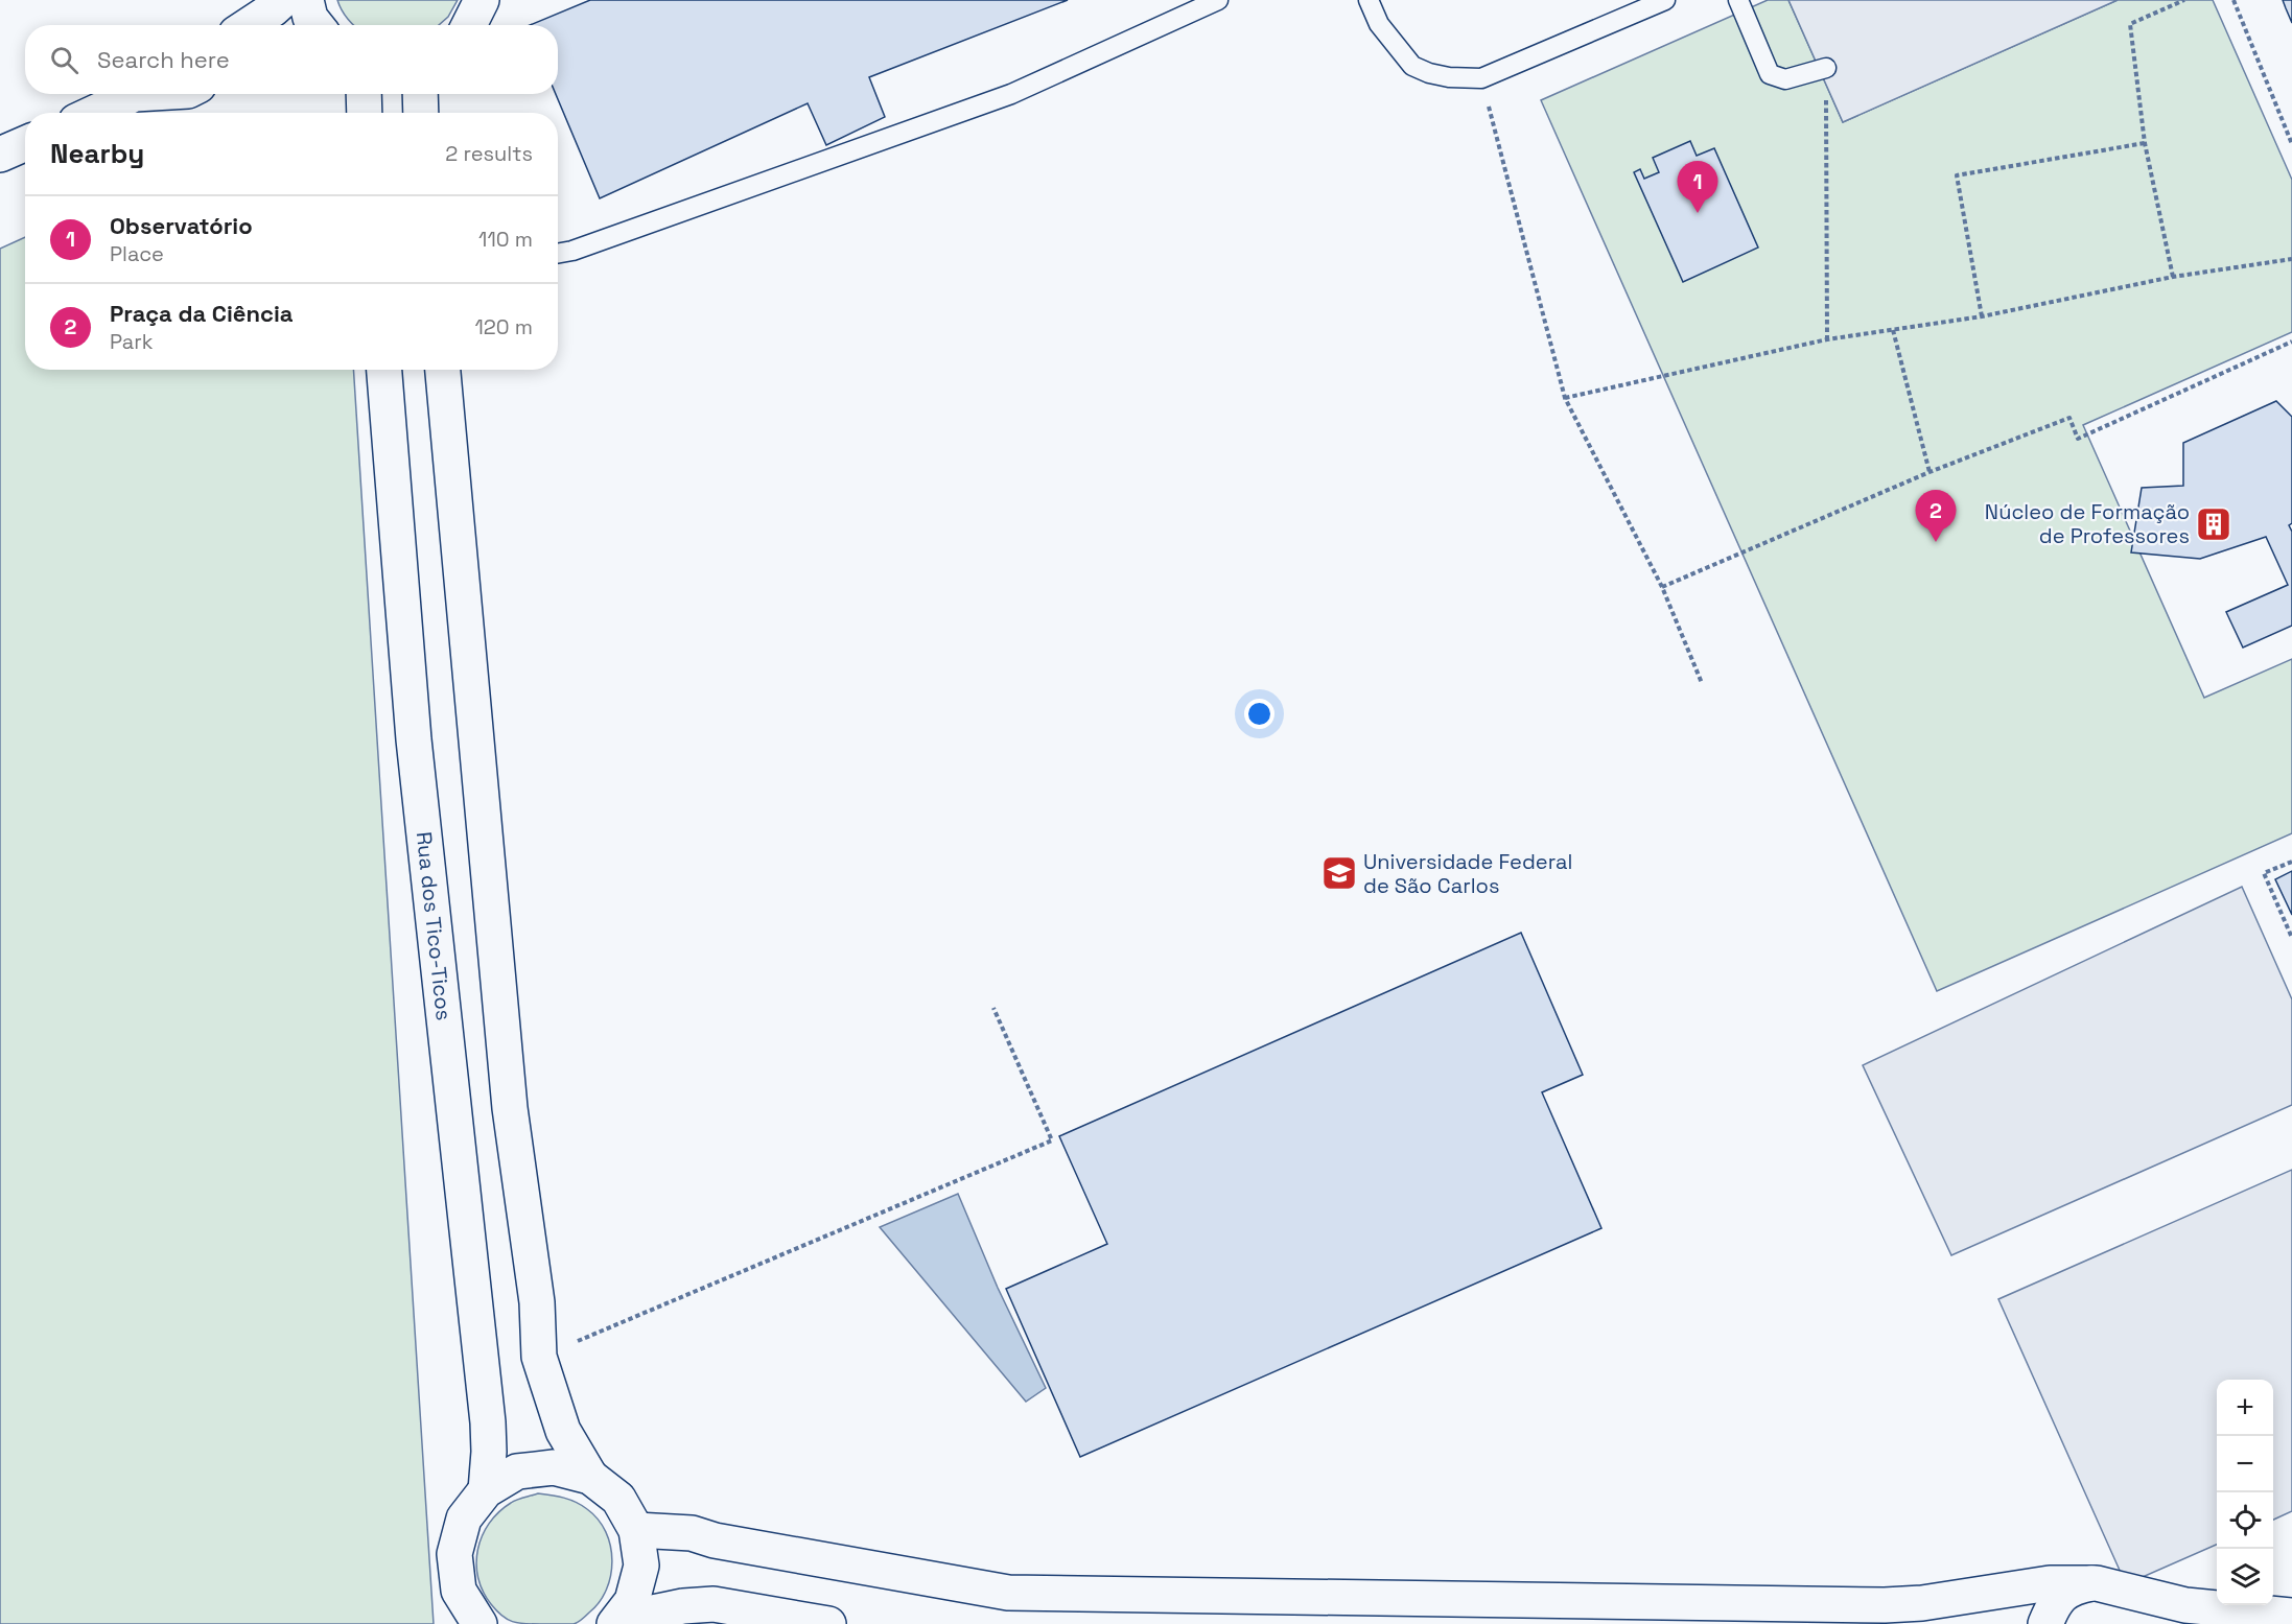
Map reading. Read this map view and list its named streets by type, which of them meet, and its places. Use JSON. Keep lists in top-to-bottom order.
{
  "streets": {
    "street": ["Rua dos Tico-Ticos"]
  },
  "places": {
    "building": ["Núcleo de Formação de Professores"],
    "school or university": ["Universidade Federal de São Carlos"]
  },
  "page": {
    "search": "Search here",
    "heading": ["Nearby", "2 results"],
    "pins": ["1", "2"],
    "list": [
      {
        "mark": "1",
        "name": "Observatório",
        "note": "Place",
        "value": "110 m"
      },
      {
        "mark": "2",
        "name": "Praça da Ciência",
        "note": "Park",
        "value": "120 m"
      }
    ],
    "map_buttons": ["+", "−"]
  }
}
